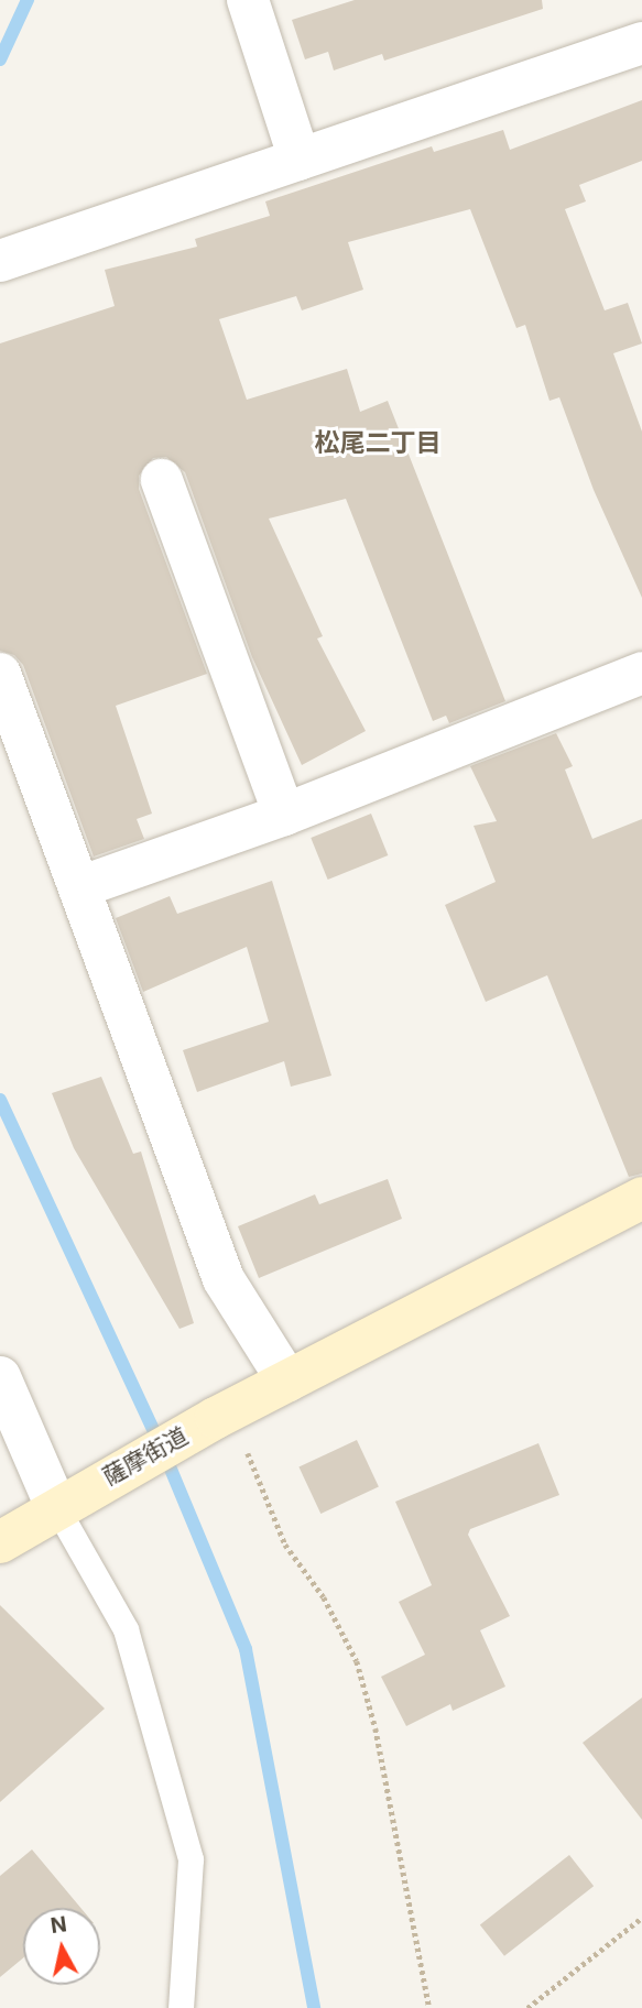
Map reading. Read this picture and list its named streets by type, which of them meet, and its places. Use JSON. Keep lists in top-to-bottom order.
{
  "streets": {
    "street": ["薩摩街道"]
  },
  "districts": ["松尾二丁目"],
  "north": "top"
}
